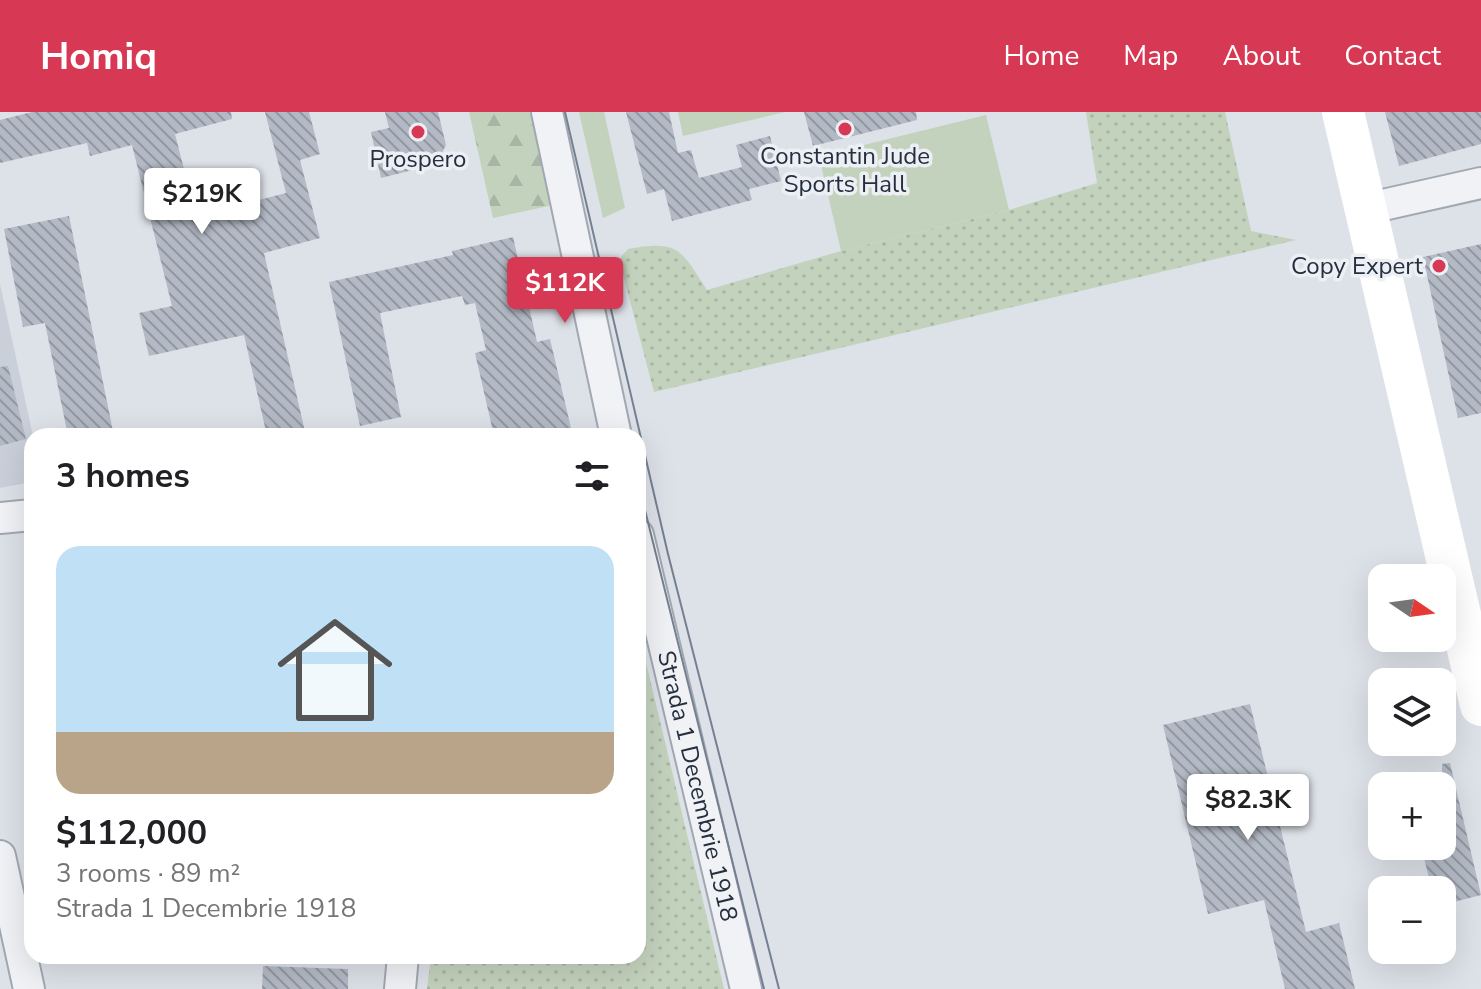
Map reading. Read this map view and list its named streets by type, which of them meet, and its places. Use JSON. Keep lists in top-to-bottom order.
{
  "streets": {
    "street": ["Strada 1 Decembrie 1918"]
  },
  "places": ["Constantin Jude Sports Hall", "Prospero", "Copy Expert"],
  "north": "right",
  "page": {
    "header": "Homiq",
    "nav": [
      "Home",
      "Map",
      "About",
      "Contact"
    ],
    "price": ["$219K", "$112K", "$82.3K"],
    "heading": "3 homes",
    "list": [
      {
        "name": "$112,000",
        "note": "3 rooms · 89 m² · Strada 1 Decembrie 1918"
      }
    ],
    "map_buttons": ["+", "−"]
  }
}
